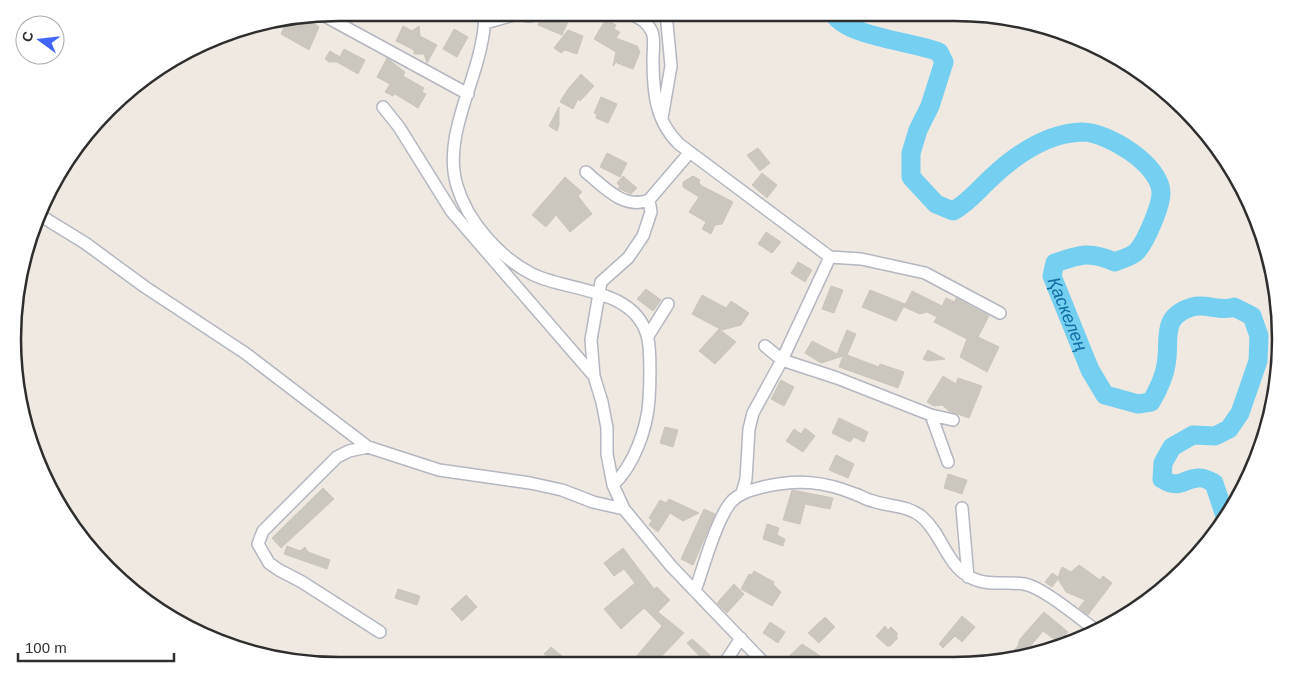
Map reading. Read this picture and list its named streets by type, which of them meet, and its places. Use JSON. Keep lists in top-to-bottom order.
{
  "water": ["Қаскелең"],
  "scale_bar": "100 m",
  "north": "left"
}
